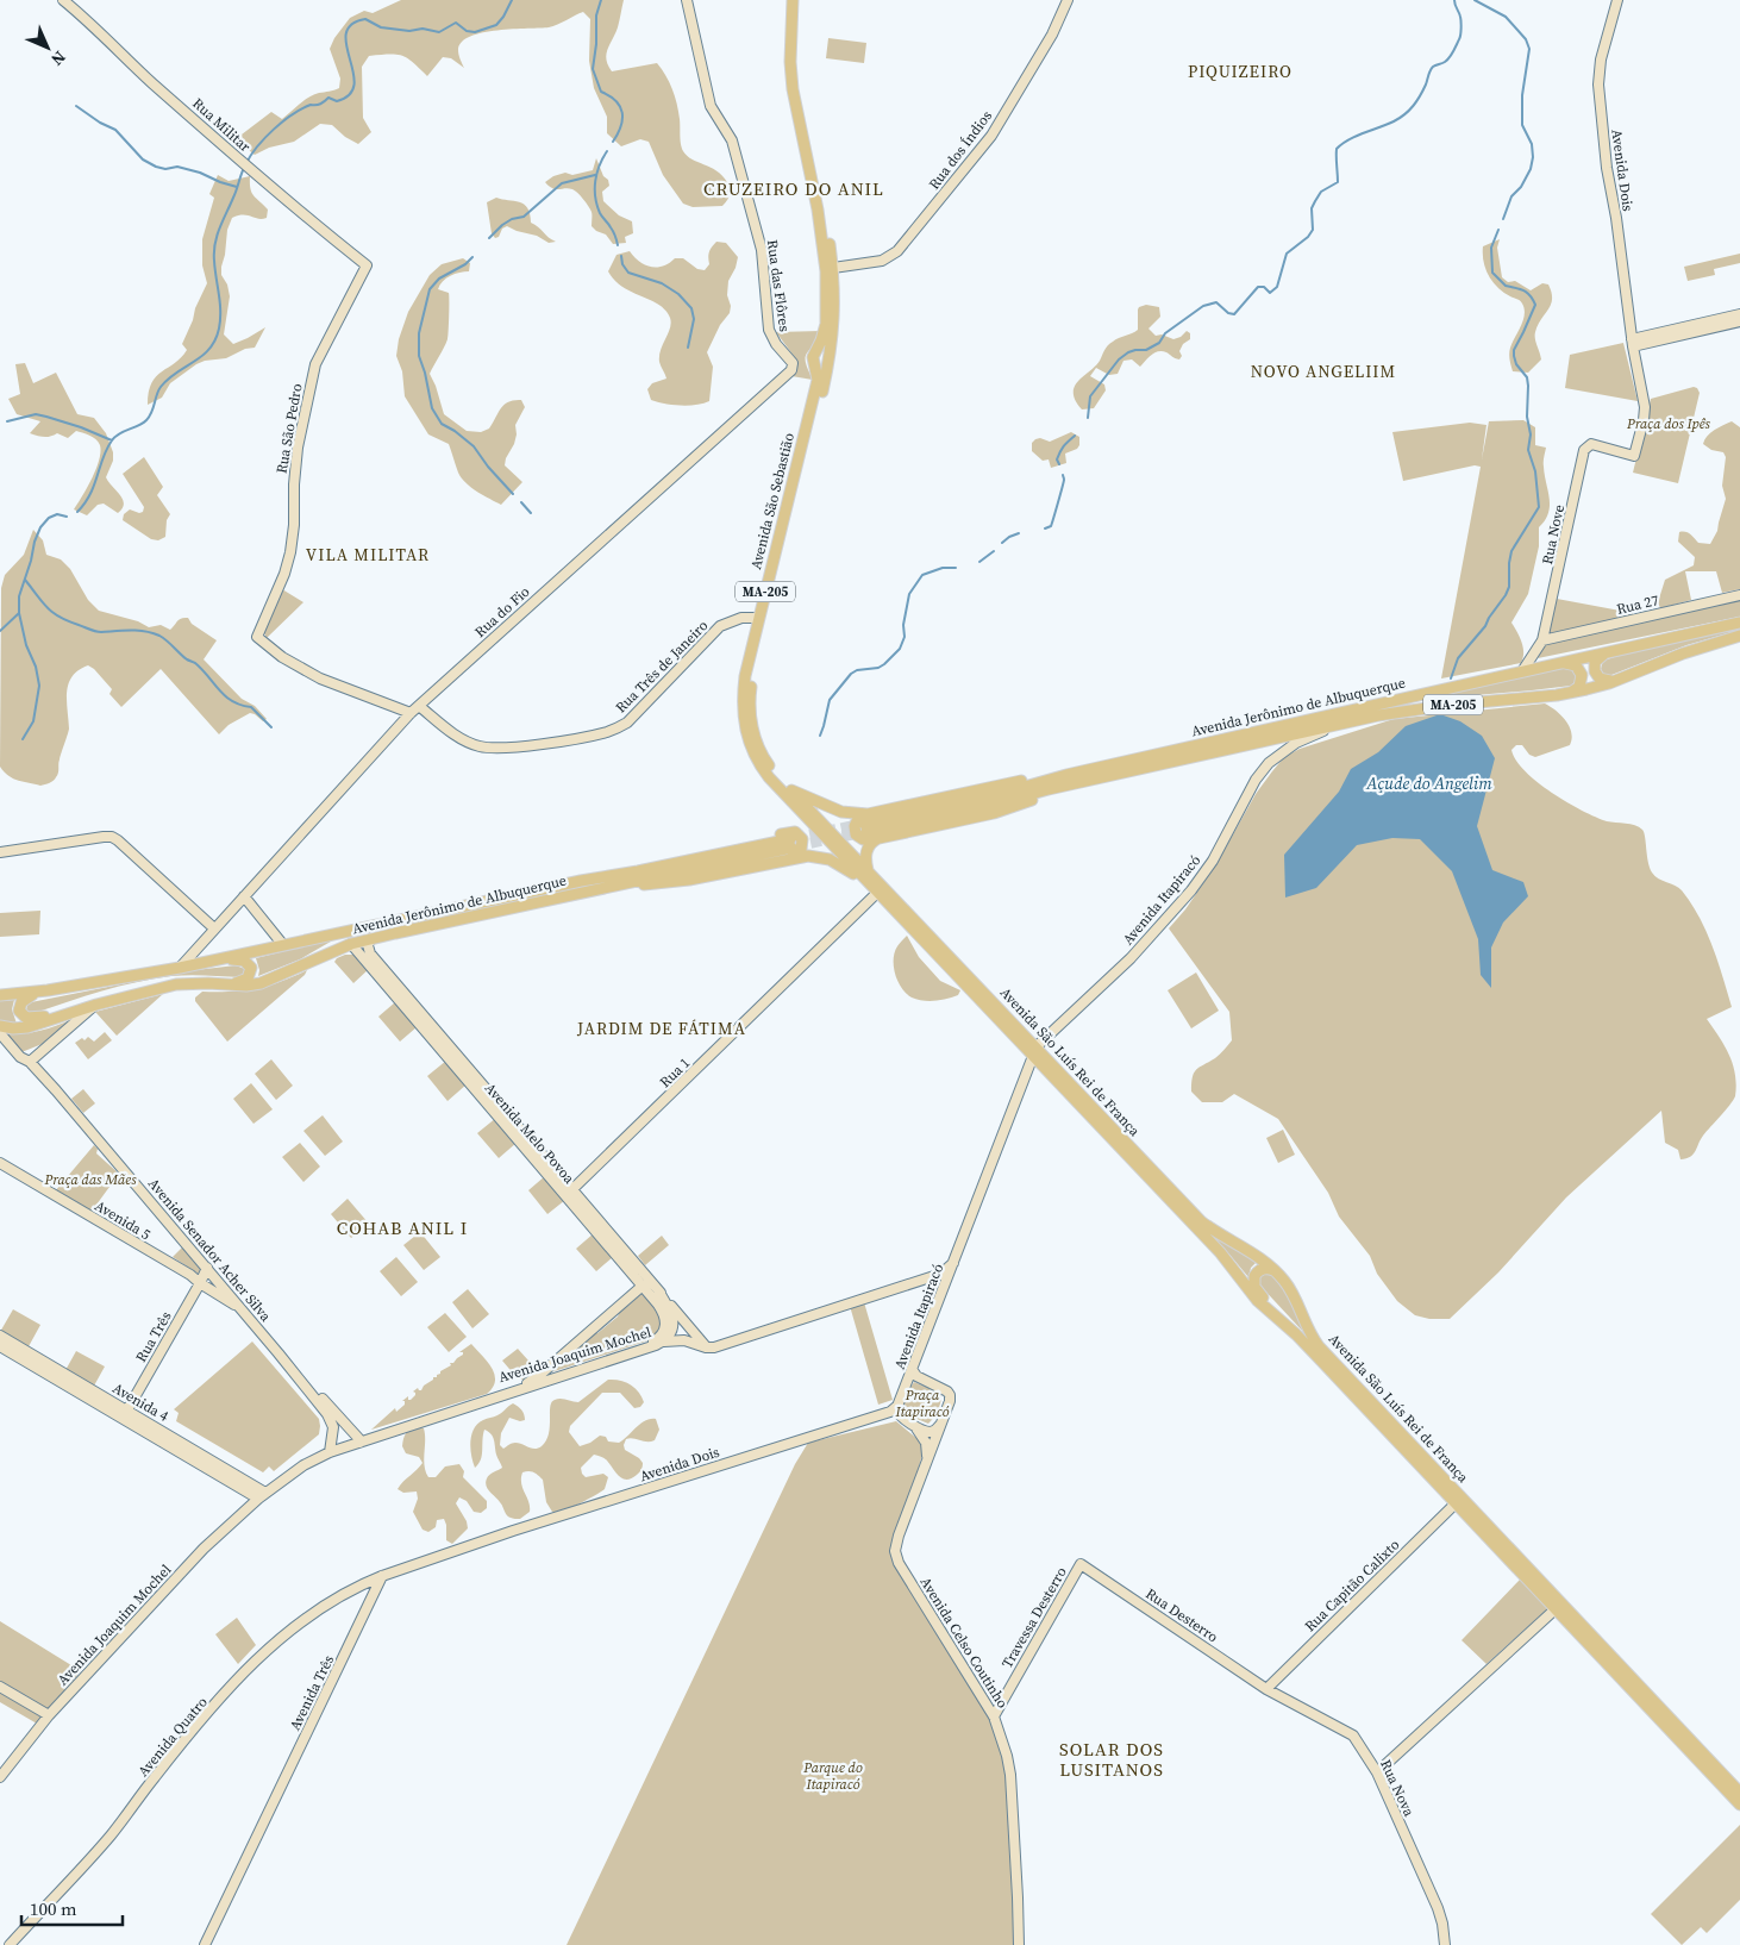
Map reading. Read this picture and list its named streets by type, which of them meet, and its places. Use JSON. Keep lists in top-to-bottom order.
{
  "streets": {
    "main road": [
      "Avenida São Sebastião",
      "MA-205",
      "Avenida Jerônimo de Albuquerque",
      "Avenida São Luís Rei de França"
    ],
    "street": [
      "Rua Militar",
      "Rua dos Índios",
      "Avenida Dois",
      "Rua das Flôres",
      "Rua São Pedro",
      "Rua Nove",
      "Rua 27",
      "Rua do Fio",
      "Rua Três de Janeiro",
      "Avenida Itapiracó",
      "Rua 1",
      "Avenida Melo Povoa",
      "Avenida 5",
      "Avenida Senador Acher Silva",
      "Rua Três",
      "Avenida Joaquim Mochel",
      "Avenida 4",
      "Rua Capitão Calixto",
      "Rua Desterro",
      "Travessa Desterro",
      "Avenida Celso Coutinho",
      "Avenida Três",
      "Avenida Quatro",
      "Rua Nova"
    ]
  },
  "crossings": [
    ["Rua Militar", "Rua São Pedro"],
    ["Rua dos Índios", "Avenida São Sebastião"],
    ["Avenida Dois", "Rua Nove"],
    ["Avenida Dois", "Avenida Itapiracó"],
    ["Avenida Dois", "Avenida Celso Coutinho"],
    ["Avenida Dois", "Avenida Três"],
    ["Avenida Dois", "Avenida Quatro"],
    ["Rua das Flôres", "Rua do Fio"],
    ["Rua São Pedro", "Rua do Fio"],
    ["Avenida São Sebastião", "Rua Três de Janeiro"],
    ["Avenida São Sebastião", "Avenida São Luís Rei de França"],
    ["Rua Nove", "Rua 27"],
    ["Rua Nove", "Avenida Jerônimo de Albuquerque"],
    ["Rua do Fio", "Rua Três de Janeiro"],
    ["Rua do Fio", "Avenida Jerônimo de Albuquerque"],
    ["Avenida Jerônimo de Albuquerque", "Avenida Itapiracó"],
    ["Avenida Jerônimo de Albuquerque", "Avenida Melo Povoa"],
    ["Avenida Itapiracó", "Avenida São Luís Rei de França"],
    ["Avenida Itapiracó", "Avenida Joaquim Mochel"],
    ["Avenida Itapiracó", "Avenida Celso Coutinho"],
    ["Avenida São Luís Rei de França", "Rua 1"],
    ["Avenida São Luís Rei de França", "Rua Capitão Calixto"],
    ["Rua 1", "Avenida Melo Povoa"],
    ["Avenida Melo Povoa", "Avenida Joaquim Mochel"],
    ["Avenida 5", "Avenida Senador Acher Silva"],
    ["Avenida 5", "Rua Três"],
    ["Avenida Senador Acher Silva", "Rua Três"],
    ["Avenida Senador Acher Silva", "Avenida Joaquim Mochel"],
    ["Rua Três", "Avenida 4"],
    ["Avenida Joaquim Mochel", "Avenida 4"],
    ["Rua Capitão Calixto", "Rua Desterro"],
    ["Rua Capitão Calixto", "Rua Nova"],
    ["Rua Desterro", "Travessa Desterro"],
    ["Rua Desterro", "Rua Nova"],
    ["Travessa Desterro", "Avenida Celso Coutinho"],
    ["Avenida Três", "Avenida Quatro"]
  ],
  "districts": [
    "PIQUIZEIRO",
    "CRUZEIRO DO ANIL",
    "NOVO ANGELIIM",
    "VILA MILITAR",
    "JARDIM DE FÁTIMA",
    "COHAB ANIL I",
    "SOLAR DOS LUSITANOS"
  ],
  "water": ["Açude do Angelim"],
  "parks": [
    "Praça dos Ipês",
    "Praça das Mães",
    "Praça Itapiracó",
    "Parque do Itapiracó"
  ],
  "scale_bar": "100 m",
  "north": "bottom right"
}
